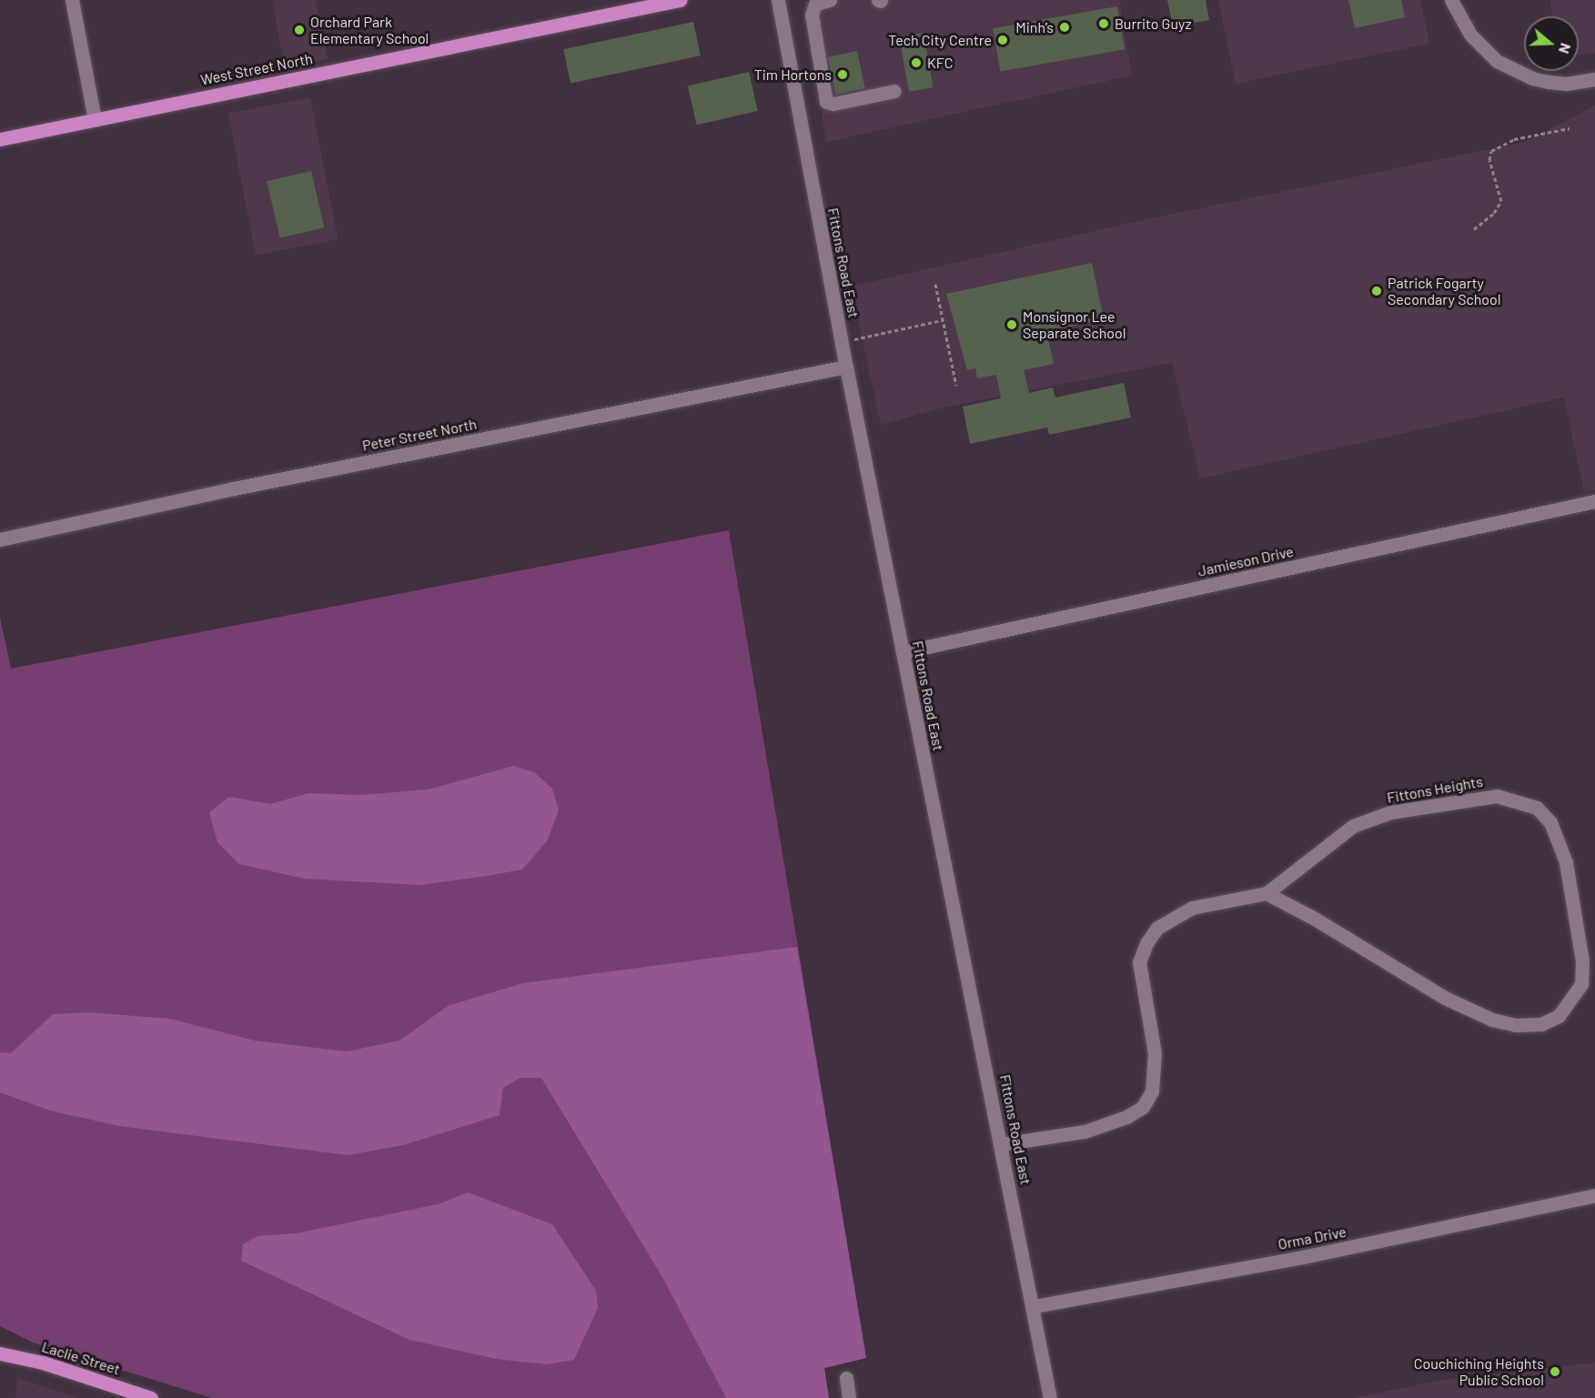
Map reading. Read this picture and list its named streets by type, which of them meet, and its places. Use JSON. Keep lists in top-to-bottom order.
{
  "streets": {
    "main road": ["West Street North", "Laclie Street"],
    "street": [
      "Fittons Road East",
      "Peter Street North",
      "Jamieson Drive",
      "Fittons Heights",
      "Orma Drive"
    ]
  },
  "crossings": [
    ["Fittons Road East", "Peter Street North"],
    ["Fittons Road East", "Jamieson Drive"],
    ["Fittons Road East", "Fittons Heights"],
    ["Fittons Road East", "Orma Drive"]
  ],
  "places": [
    "Burrito Guyz",
    "Minh’s",
    "Orchard Park Elementary School",
    "Tech City Centre",
    "KFC",
    "Tim Hortons",
    "Patrick Fogarty Secondary School",
    "Monsignor Lee Separate School",
    "Couchiching Heights Public School"
  ],
  "north": "right"
}
